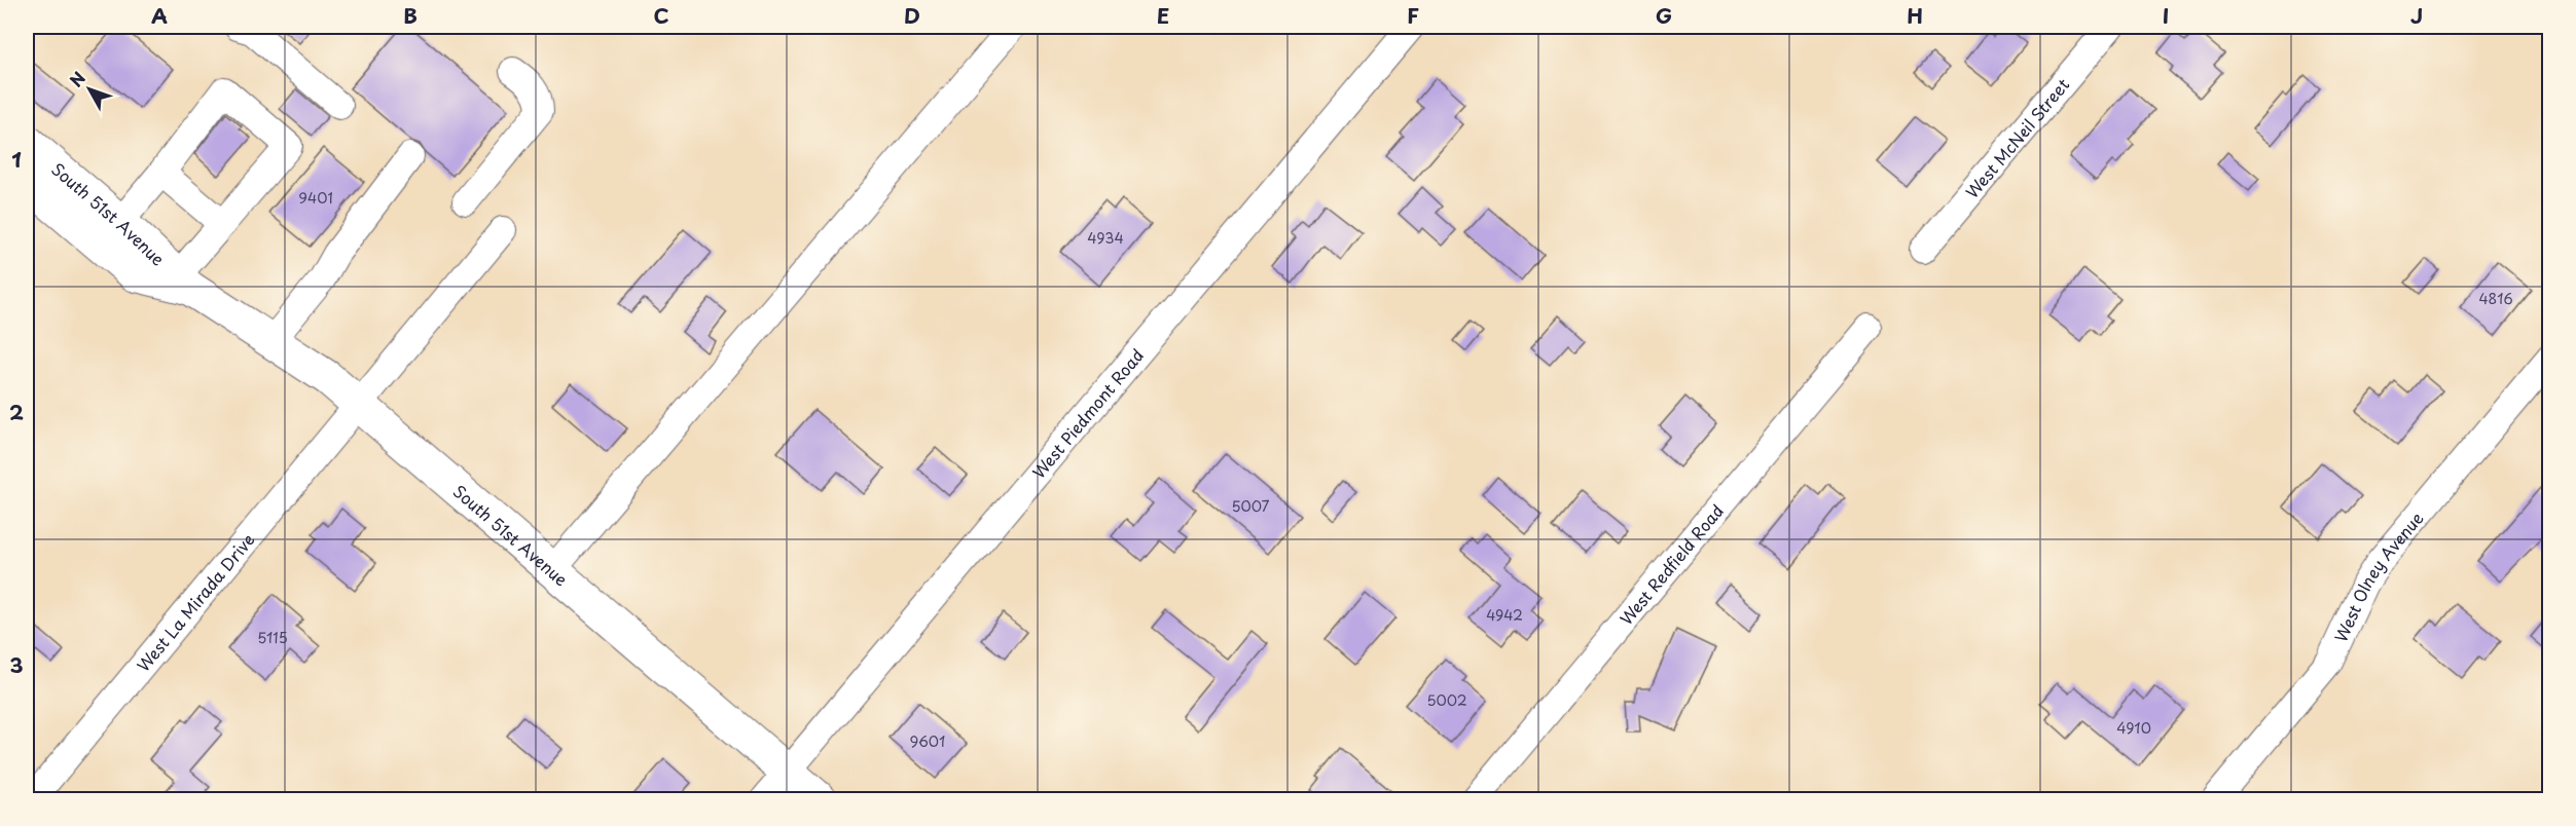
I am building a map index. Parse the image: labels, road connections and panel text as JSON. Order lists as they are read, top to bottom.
{
  "streets": {
    "main road": ["South 51st Avenue"],
    "street": [
      "West McNeil Street",
      "West Piedmont Road",
      "West Redfield Road",
      "West Olney Avenue",
      "West La Mirada Drive"
    ]
  },
  "crossings": [
    ["South 51st Avenue", "West Piedmont Road"],
    ["South 51st Avenue", "West La Mirada Drive"]
  ],
  "house_numbers": [
    "9401",
    "4934",
    "4816",
    "5007",
    "4942",
    "5115",
    "5002",
    "4910",
    "9601"
  ],
  "north": "top left",
  "grid": {
    "columns": [
      "A",
      "B",
      "C",
      "D",
      "E",
      "F",
      "G",
      "H",
      "I",
      "J"
    ],
    "rows": ["1", "2", "3"]
  }
}
